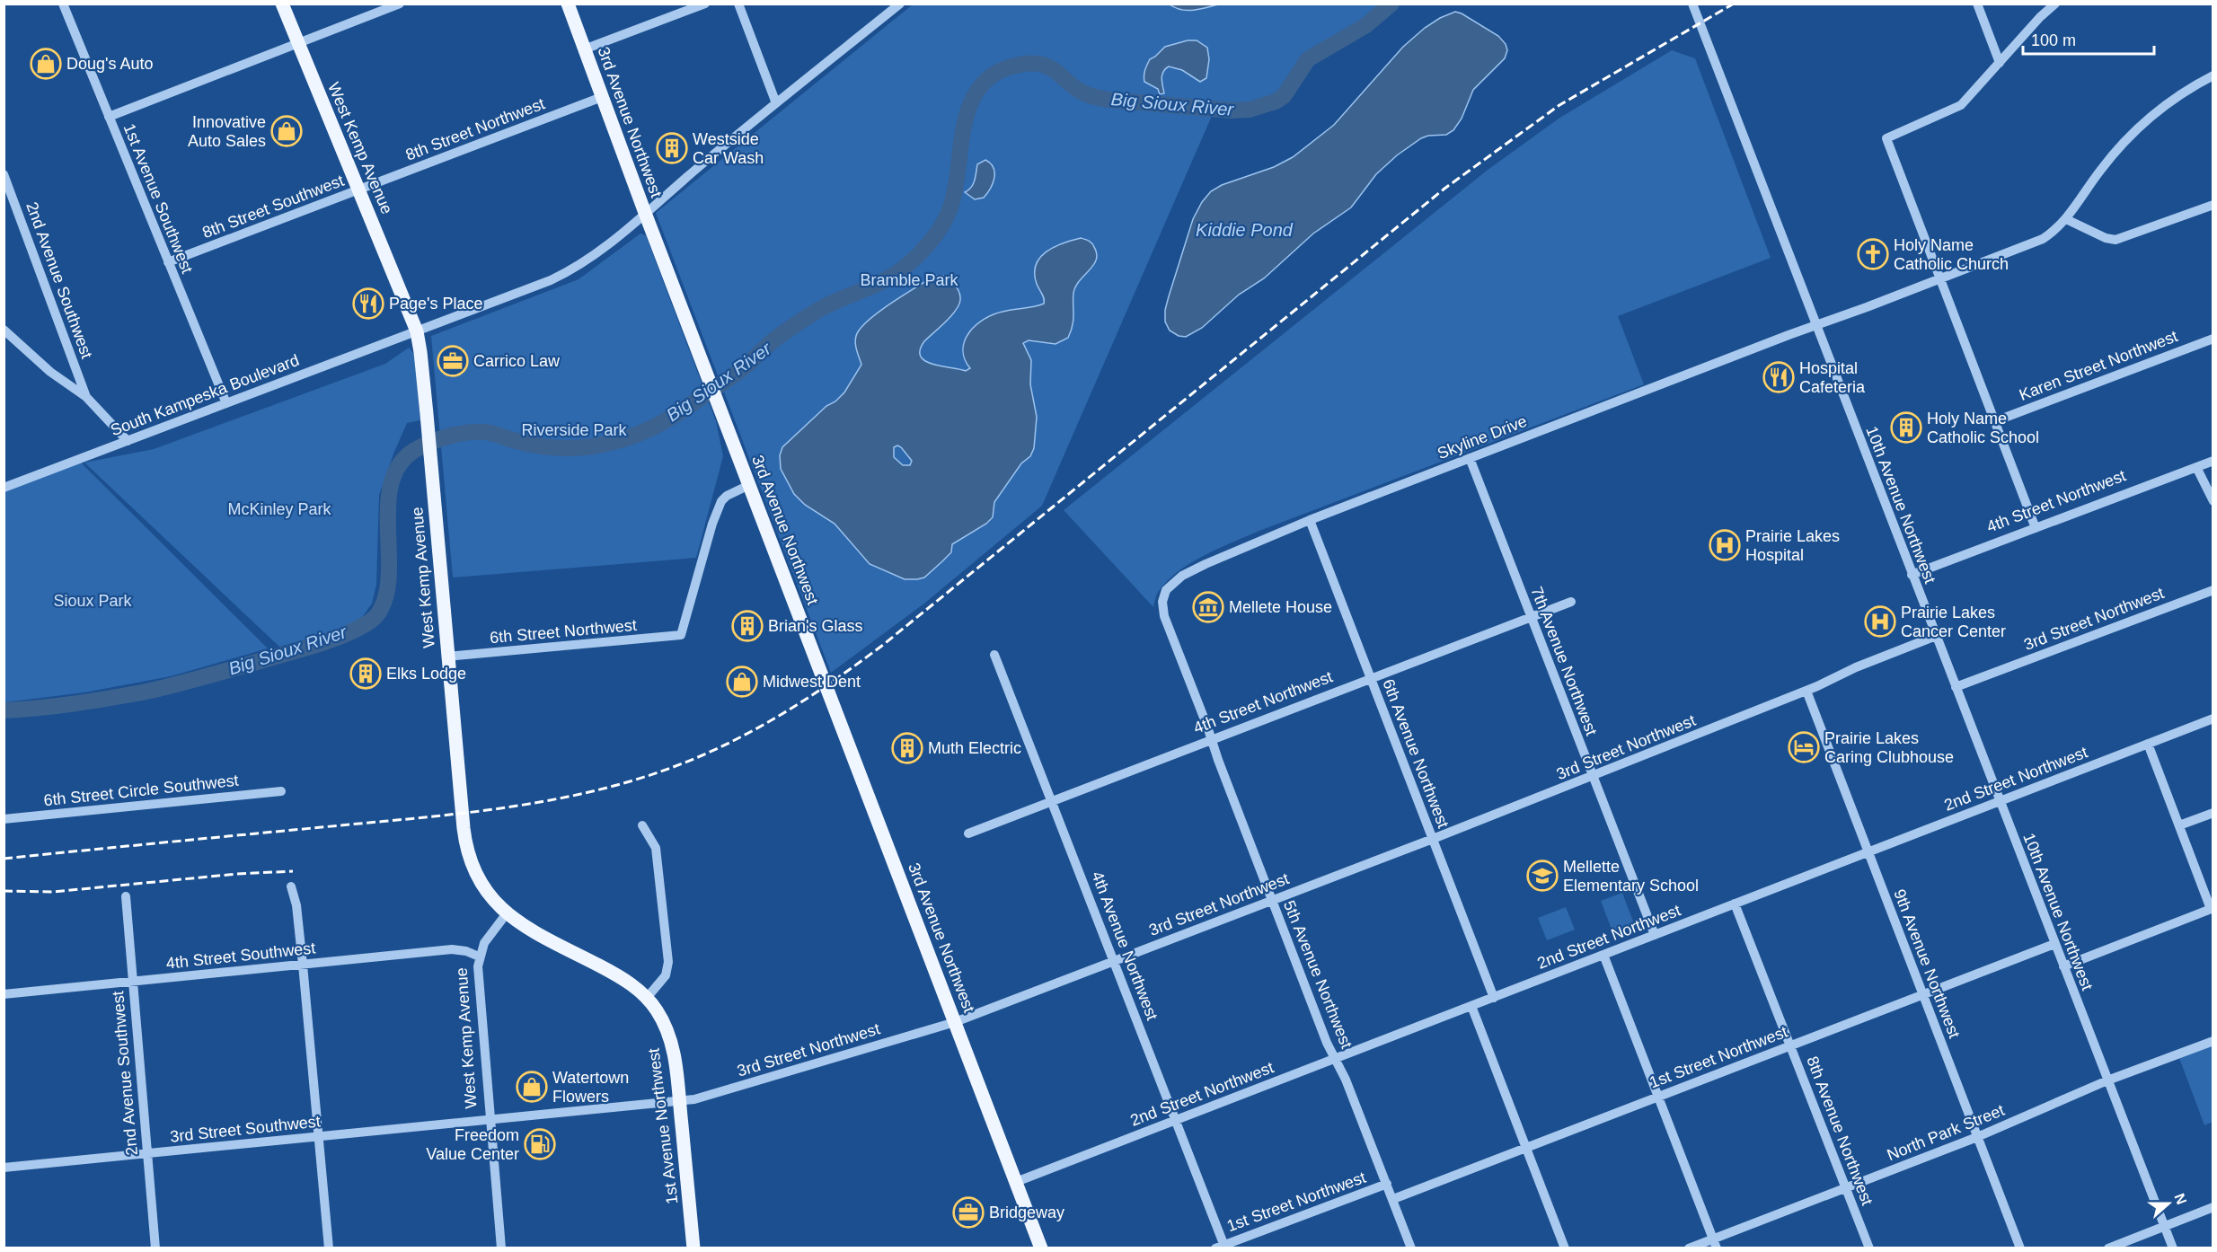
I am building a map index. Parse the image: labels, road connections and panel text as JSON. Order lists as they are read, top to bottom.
{
  "streets": {
    "main road": ["3rd Avenue Northwest", "West Kemp Avenue", "1st Avenue Northwest"],
    "street": [
      "8th Street Northwest",
      "1st Avenue Southwest",
      "8th Street Southwest",
      "2nd Avenue Southwest",
      "Karen Street Northwest",
      "South Kampeska Boulevard",
      "Skyline Drive",
      "4th Street Northwest",
      "10th Avenue Northwest",
      "3rd Street Northwest",
      "6th Street Northwest",
      "7th Avenue Northwest",
      "6th Avenue Northwest",
      "2nd Street Northwest",
      "6th Street Circle Southwest",
      "4th Avenue Northwest",
      "4th Street Southwest",
      "9th Avenue Northwest",
      "5th Avenue Northwest",
      "1st Street Northwest",
      "3rd Street Southwest",
      "8th Avenue Northwest",
      "North Park Street"
    ]
  },
  "crossings": [
    ["3rd Avenue Northwest", "8th Street Northwest"],
    ["3rd Avenue Northwest", "South Kampeska Boulevard"],
    ["3rd Avenue Northwest", "3rd Street Northwest"],
    ["3rd Avenue Northwest", "6th Street Northwest"],
    ["3rd Avenue Northwest", "2nd Street Northwest"],
    ["8th Street Northwest", "West Kemp Avenue"],
    ["8th Street Northwest", "8th Street Southwest"],
    ["West Kemp Avenue", "8th Street Southwest"],
    ["West Kemp Avenue", "South Kampeska Boulevard"],
    ["West Kemp Avenue", "3rd Street Northwest"],
    ["West Kemp Avenue", "6th Street Northwest"],
    ["West Kemp Avenue", "4th Street Southwest"],
    ["West Kemp Avenue", "3rd Street Southwest"],
    ["1st Avenue Southwest", "8th Street Southwest"],
    ["1st Avenue Southwest", "South Kampeska Boulevard"],
    ["2nd Avenue Southwest", "4th Street Southwest"],
    ["2nd Avenue Southwest", "3rd Street Southwest"],
    ["Skyline Drive", "10th Avenue Northwest"],
    ["Skyline Drive", "7th Avenue Northwest"],
    ["Skyline Drive", "6th Avenue Northwest"],
    ["Skyline Drive", "5th Avenue Northwest"],
    ["4th Street Northwest", "10th Avenue Northwest"],
    ["4th Street Northwest", "7th Avenue Northwest"],
    ["4th Street Northwest", "6th Avenue Northwest"],
    ["4th Street Northwest", "4th Avenue Northwest"],
    ["4th Street Northwest", "5th Avenue Northwest"],
    ["10th Avenue Northwest", "3rd Street Northwest"],
    ["10th Avenue Northwest", "2nd Street Northwest"],
    ["10th Avenue Northwest", "1st Street Northwest"],
    ["10th Avenue Northwest", "North Park Street"],
    ["3rd Street Northwest", "7th Avenue Northwest"],
    ["3rd Street Northwest", "6th Avenue Northwest"],
    ["3rd Street Northwest", "4th Avenue Northwest"],
    ["3rd Street Northwest", "9th Avenue Northwest"],
    ["3rd Street Northwest", "5th Avenue Northwest"],
    ["3rd Street Northwest", "1st Avenue Northwest"],
    ["3rd Street Northwest", "3rd Street Southwest"],
    ["7th Avenue Northwest", "2nd Street Northwest"],
    ["6th Avenue Northwest", "2nd Street Northwest"],
    ["2nd Street Northwest", "4th Avenue Northwest"],
    ["2nd Street Northwest", "9th Avenue Northwest"],
    ["2nd Street Northwest", "5th Avenue Northwest"],
    ["2nd Street Northwest", "8th Avenue Northwest"],
    ["4th Avenue Northwest", "1st Street Northwest"],
    ["9th Avenue Northwest", "1st Street Northwest"],
    ["9th Avenue Northwest", "North Park Street"],
    ["5th Avenue Northwest", "1st Street Northwest"],
    ["1st Street Northwest", "8th Avenue Northwest"],
    ["8th Avenue Northwest", "North Park Street"]
  ],
  "water": ["Big Sioux River", "Kiddie Pond"],
  "parks": [
    "Bramble Park",
    "Riverside Park",
    "McKinley Park",
    "Sioux Park"
  ],
  "places": {
    "shop": [
      "Doug's Auto",
      "Innovative Auto Sales",
      "Midwest Dent",
      "Watertown Flowers"
    ],
    "building": [
      "Westside Car Wash",
      "Holy Name Catholic School",
      "Brian's Glass",
      "Elks Lodge",
      "Muth Electric"
    ],
    "church": ["Holy Name Catholic Church"],
    "restaurant": ["Page's Place", "Hospital Cafeteria"],
    "office": ["Carrico Law", "Bridgeway"],
    "hospital": ["Prairie Lakes Hospital", "Prairie Lakes Cancer Center"],
    "museum": ["Mellete House"],
    "hotel": ["Prairie Lakes Caring Clubhouse"],
    "school or university": ["Mellette Elementary School"],
    "fuel station": ["Freedom Value Center"]
  },
  "scale_bar": "100 m",
  "north": "right"
}
